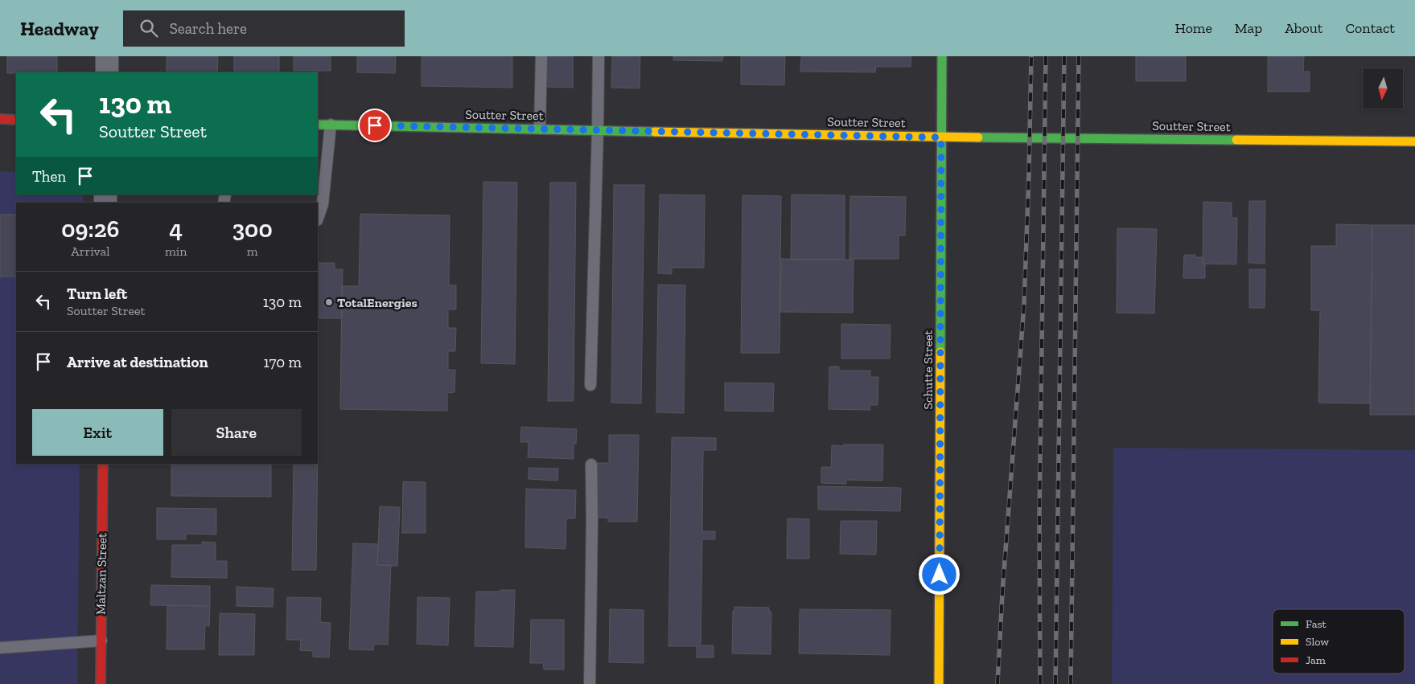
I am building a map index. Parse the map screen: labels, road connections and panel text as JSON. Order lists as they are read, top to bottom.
{
  "streets": {
    "main road": ["Soutter Street", "Schutte Street", "Maltzan Street"]
  },
  "crossings": [
    ["Soutter Street", "Schutte Street"]
  ],
  "places": ["TotalEnergies"],
  "legend": ["Fast", "Slow", "Jam"],
  "north": "bottom",
  "page": {
    "header": "Headway",
    "search": "Search here",
    "nav": [
      "Home",
      "Map",
      "About",
      "Contact"
    ],
    "turn": ["130 m", "Soutter Street"],
    "then": "Then",
    "eta": [
      "09:26",
      "Arrival",
      "4",
      "min",
      "300",
      "m"
    ],
    "list": [
      {
        "name": "Turn left",
        "note": "Soutter Street",
        "value": "130 m"
      },
      {
        "name": "Arrive at destination",
        "value": "170 m"
      }
    ],
    "buttons": ["Exit", "Share"]
  }
}
